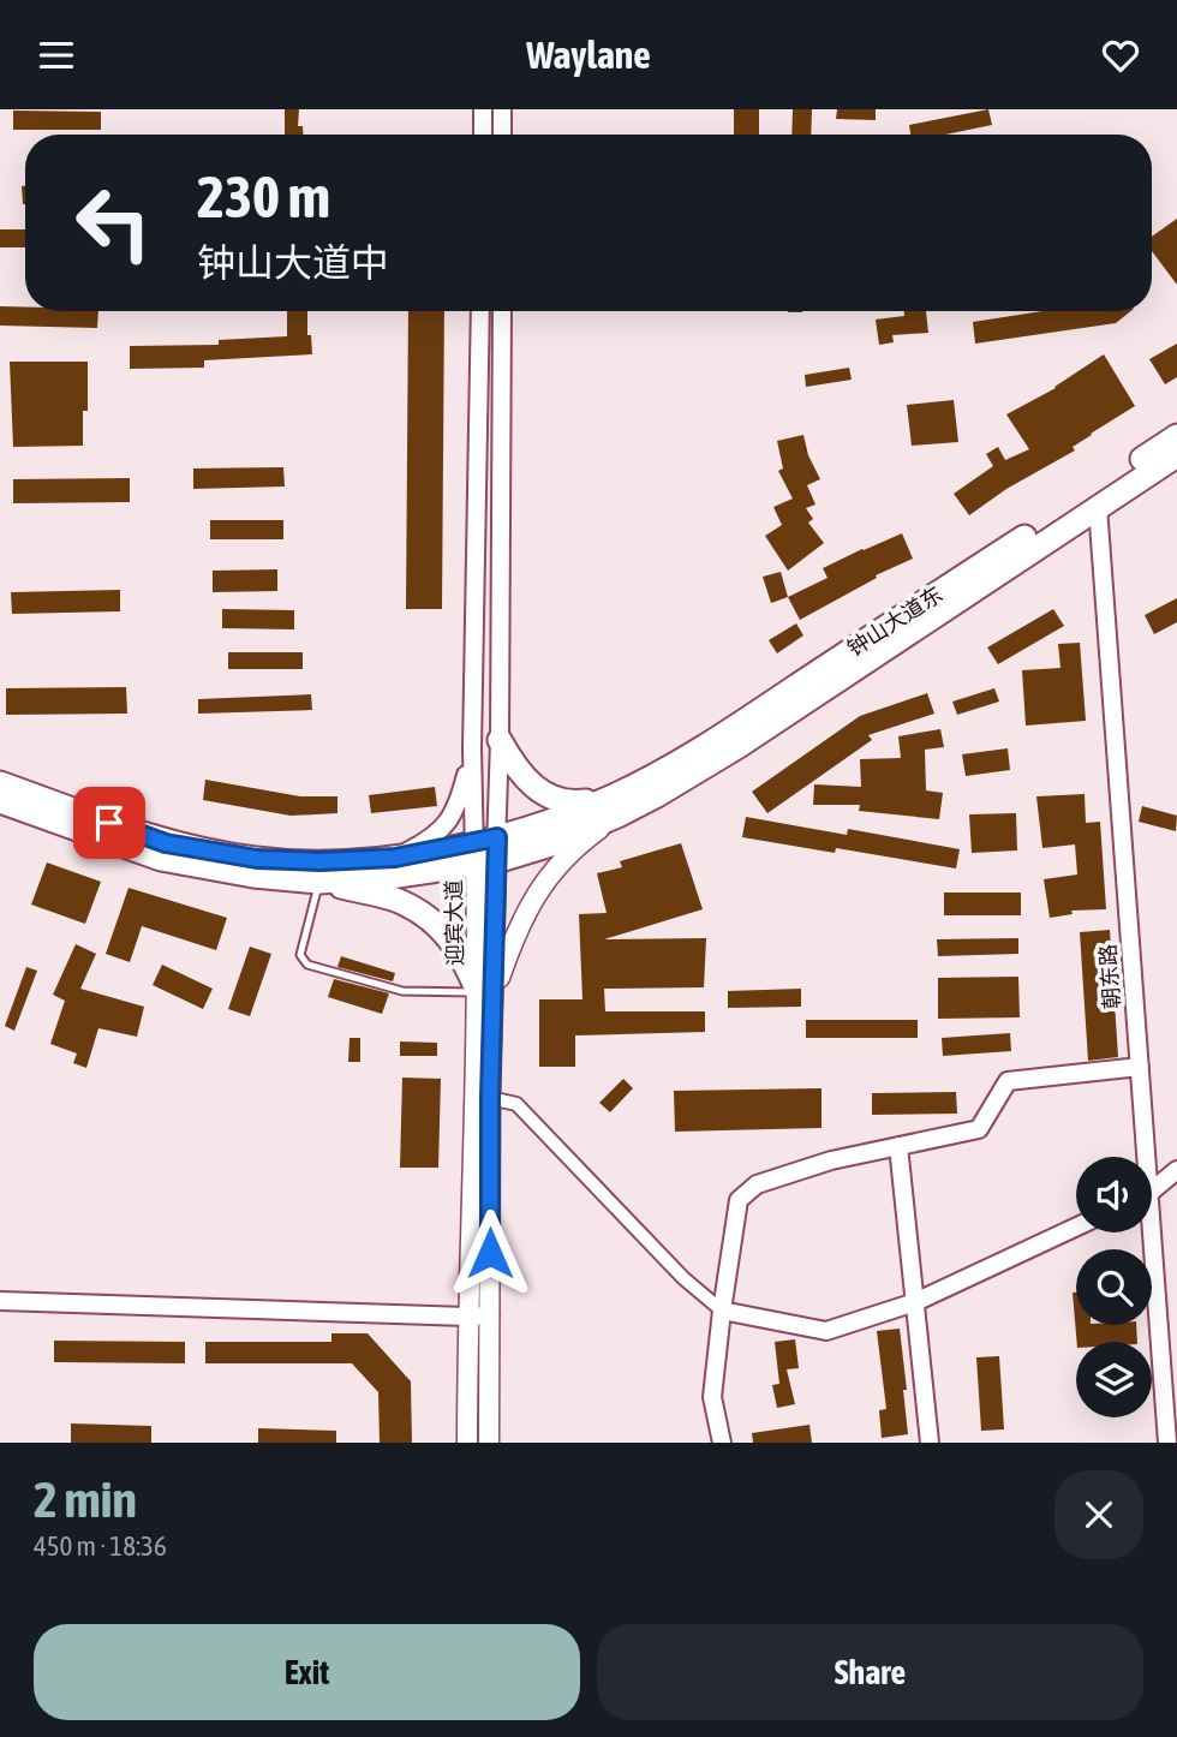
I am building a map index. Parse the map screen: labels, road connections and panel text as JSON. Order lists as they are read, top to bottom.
{
  "streets": {
    "highway": ["钟山大道东"],
    "main road": ["迎宾大道"],
    "street": ["朝东路"]
  },
  "crossings": [
    ["钟山大道东", "朝东路"]
  ],
  "page": {
    "header": "Waylane",
    "turn": ["230 m", "钟山大道中"],
    "heading": ["2 min", "450 m · 18:36"],
    "buttons": ["Exit", "Share"]
  }
}
